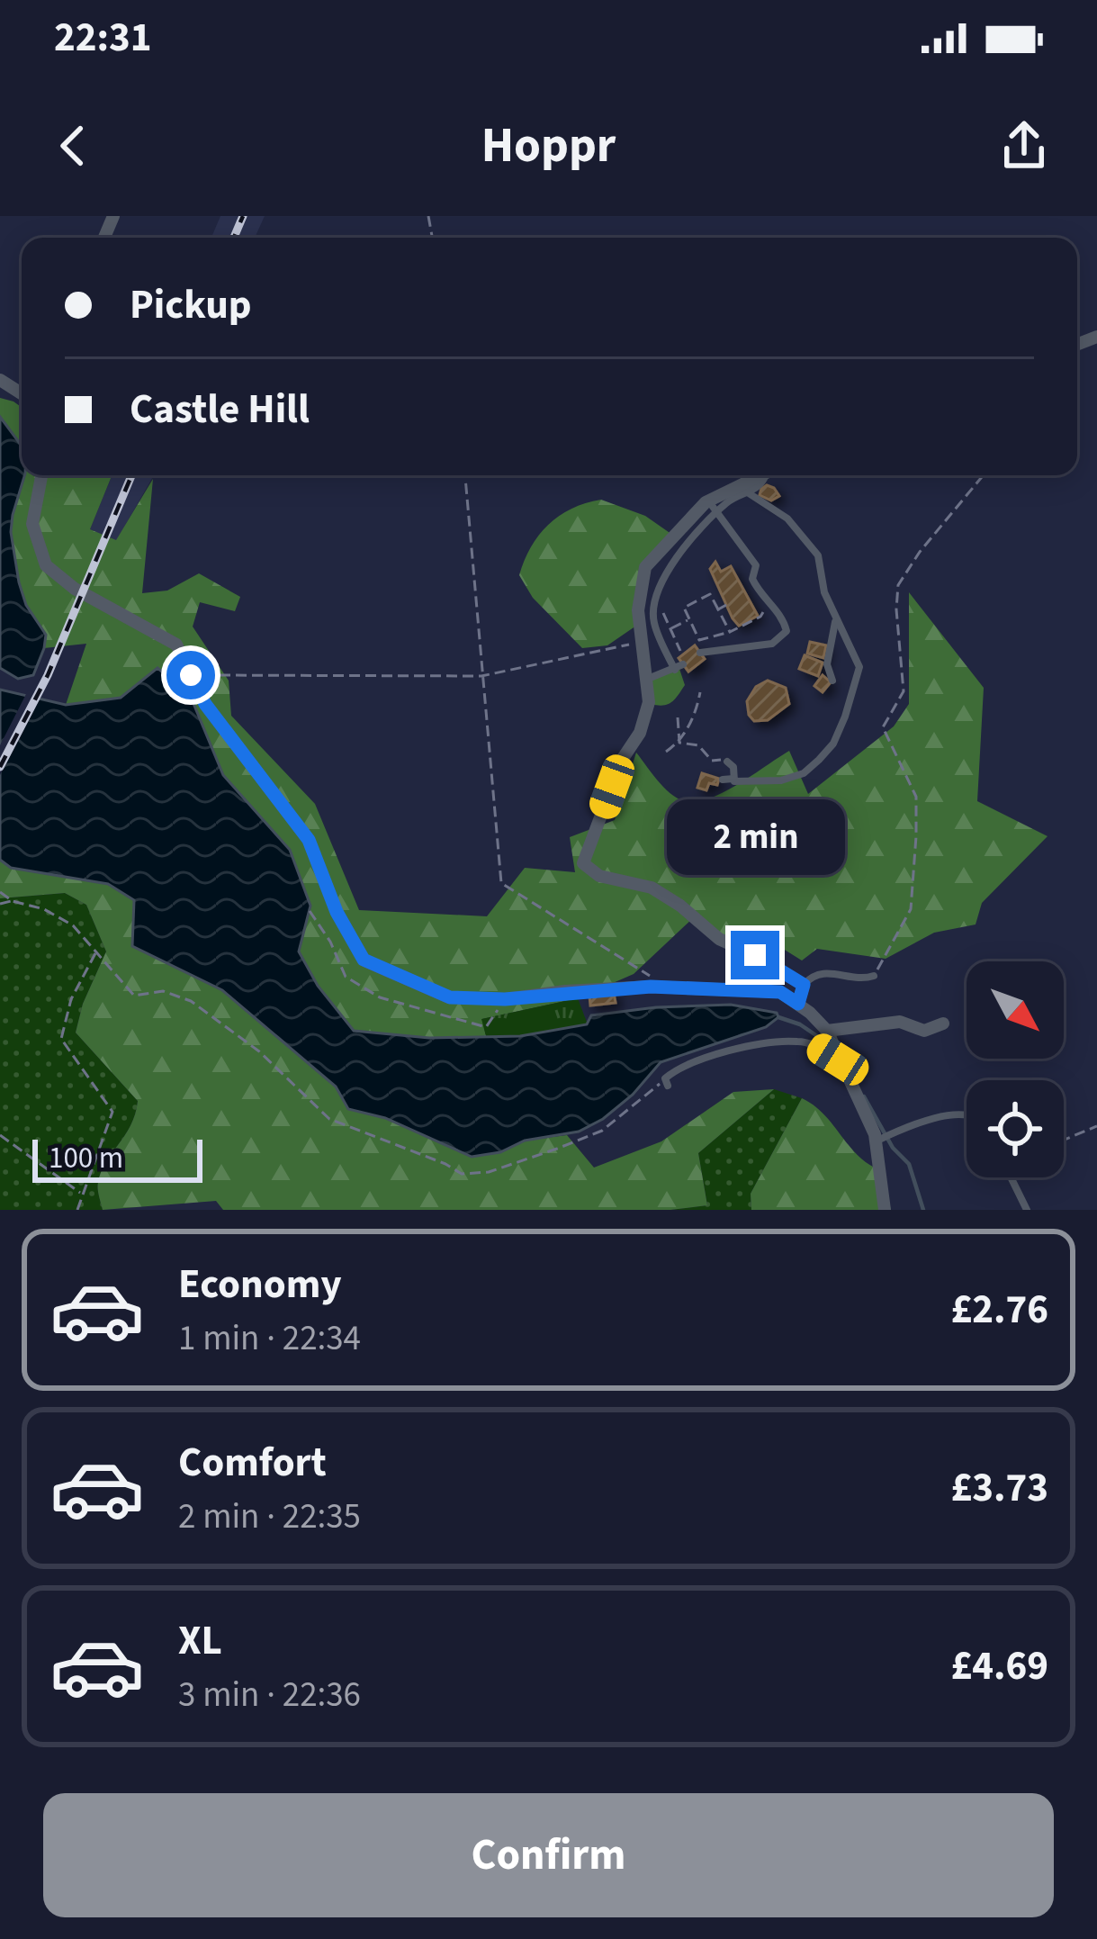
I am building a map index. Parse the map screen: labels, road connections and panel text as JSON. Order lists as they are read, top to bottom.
{
  "scale_bar": "100 m",
  "north": "bottom right",
  "page": {
    "status": "22:31",
    "header": "Hoppr",
    "banner": ["Pickup", "Castle Hill"],
    "bubble": "2 min",
    "scale": "100 m",
    "list": [
      {
        "name": "Economy",
        "note": "1 min · 22:34",
        "value": "£2.76"
      },
      {
        "name": "Comfort",
        "note": "2 min · 22:35",
        "value": "£3.73"
      },
      {
        "name": "XL",
        "note": "3 min · 22:36",
        "value": "£4.69"
      }
    ],
    "buttons": "Confirm"
  }
}
